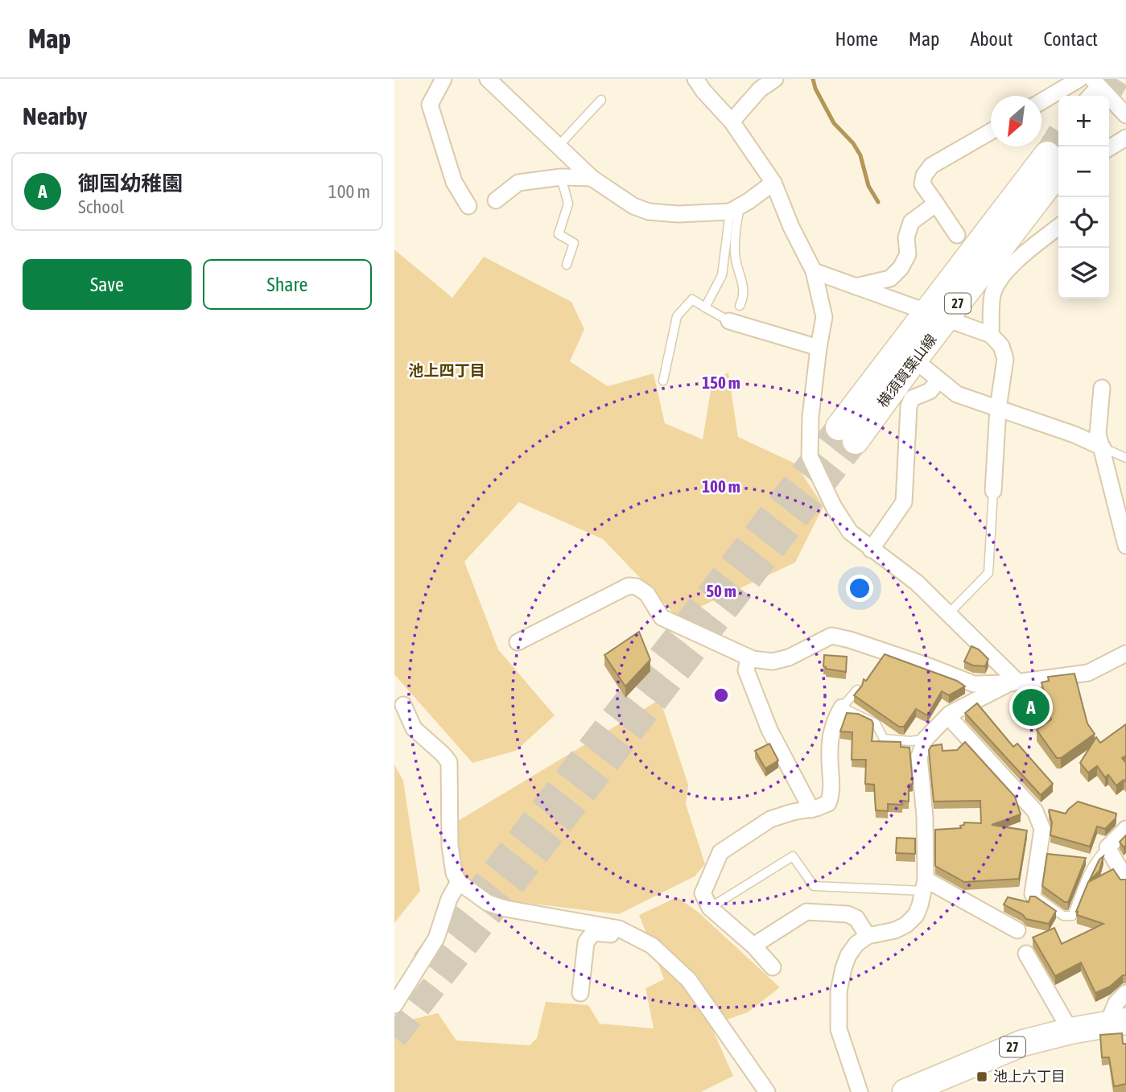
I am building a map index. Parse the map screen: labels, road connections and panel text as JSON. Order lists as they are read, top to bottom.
{
  "streets": {
    "main road": ["27", "横須賀葉山線"]
  },
  "districts": ["池上四丁目"],
  "places": {
    "transit": ["池上六丁目"]
  },
  "north": "bottom left",
  "page": {
    "header": "Map",
    "nav": [
      "Home",
      "Map",
      "About",
      "Contact"
    ],
    "heading": "Nearby",
    "map_buttons": ["+", "−"],
    "list": [
      {
        "mark": "A",
        "name": "御国幼稚園",
        "note": "School",
        "value": "100 m"
      }
    ],
    "buttons": ["Save", "Share"],
    "pins": "A"
  },
  "rings": ["150 m", "100 m", "50 m"]
}
